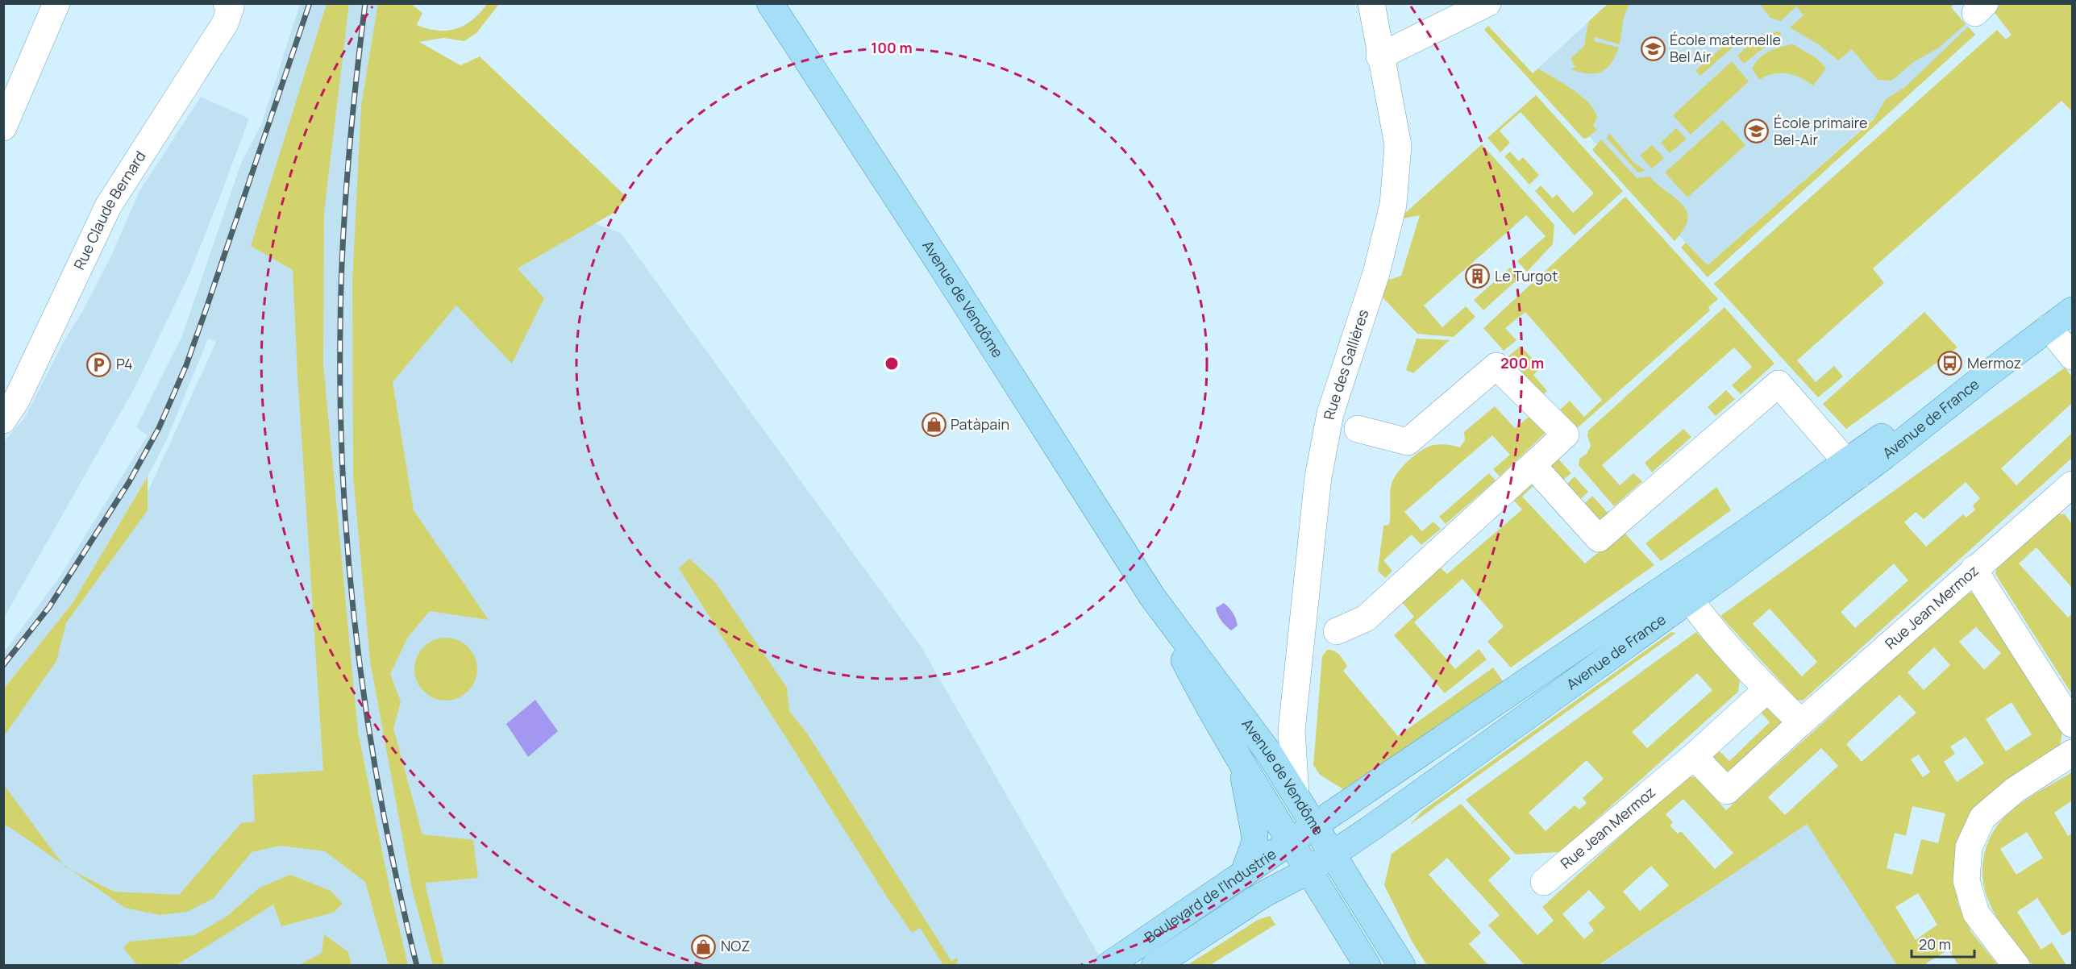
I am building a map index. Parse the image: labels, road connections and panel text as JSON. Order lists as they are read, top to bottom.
{
  "streets": {
    "main road": ["Avenue de Vendôme", "Avenue de France", "Boulevard de l'Industrie"],
    "street": ["Rue Claude Bernard", "Rue des Gallières", "Rue Jean Mermoz"]
  },
  "crossings": [
    ["Avenue de Vendôme", "Rue des Gallières"],
    ["Avenue de Vendôme", "Avenue de France"],
    ["Avenue de Vendôme", "Boulevard de l'Industrie"],
    ["Avenue de France", "Boulevard de l'Industrie"]
  ],
  "places": {
    "school or university": ["École maternelle Bel Air", "École primaire Bel-Air"],
    "building": ["Le Turgot"],
    "bus stop": ["Mermoz"],
    "parking": ["P4"],
    "shop": ["Patàpain", "NOZ"]
  },
  "scale_bar": "20 m",
  "rings": ["100 m", "200 m"]
}
